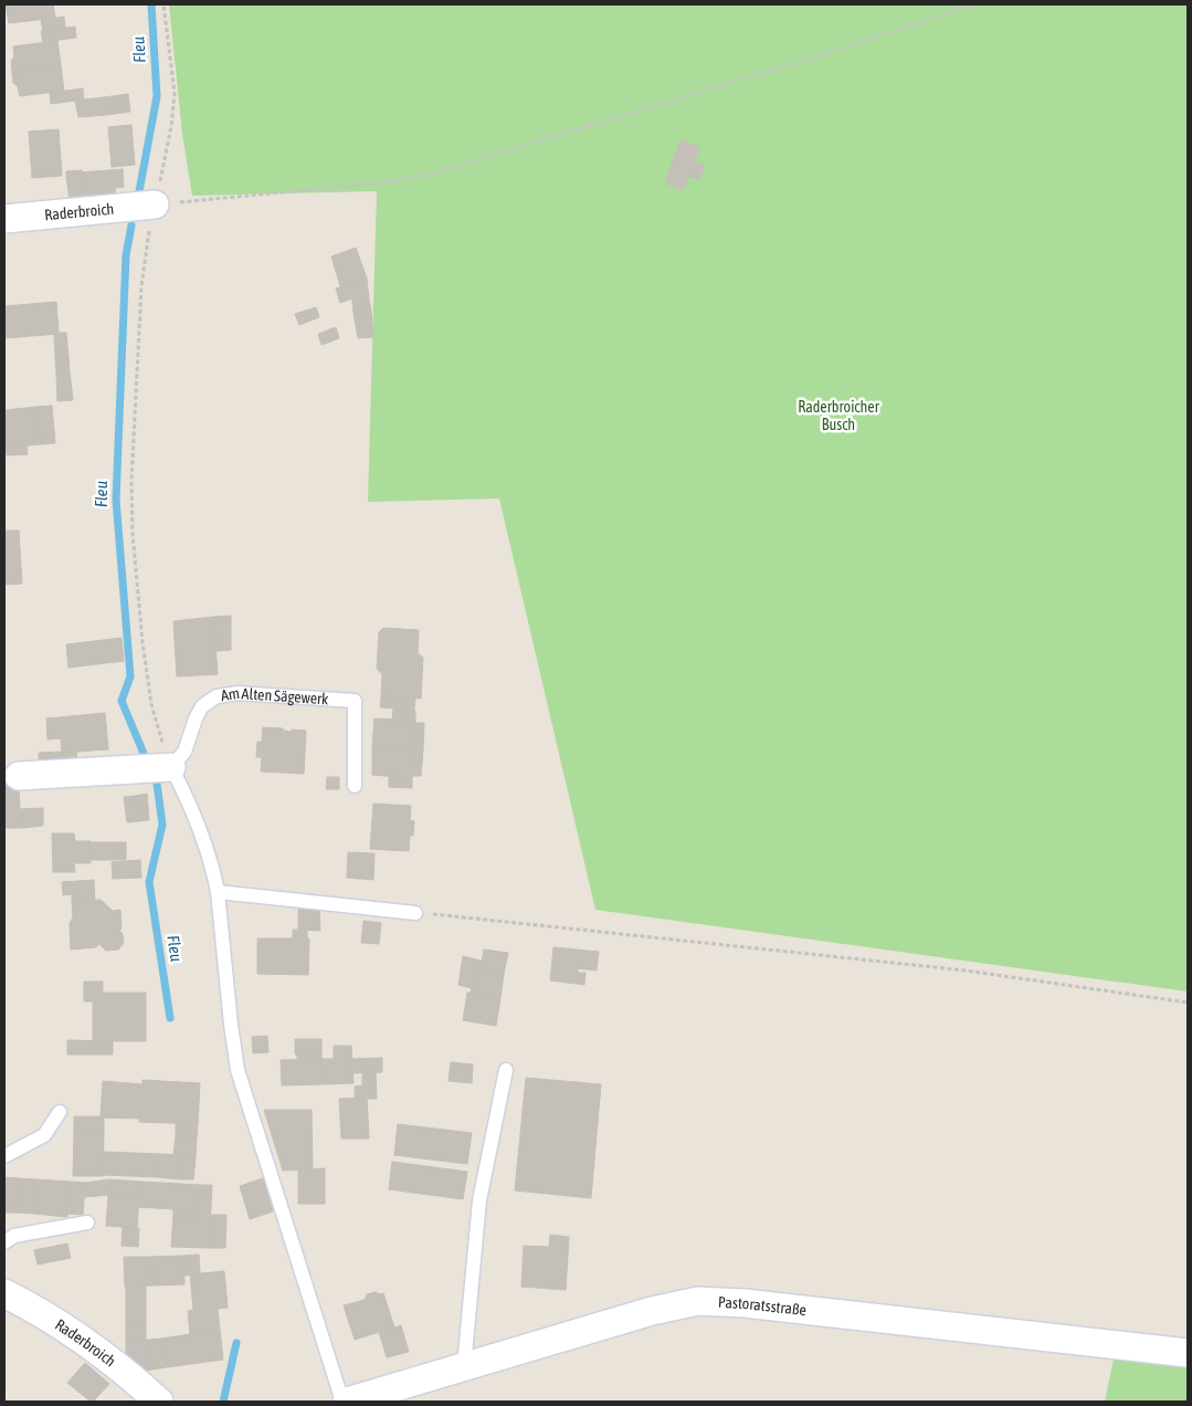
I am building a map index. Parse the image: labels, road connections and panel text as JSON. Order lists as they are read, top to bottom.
{
  "streets": {
    "street": ["Raderbroich", "Pastoratsstraße"],
    "lane": ["Am Alten Sägewerk"]
  },
  "water": ["Fleu"],
  "parks": ["Raderbroicher Busch"]
}
